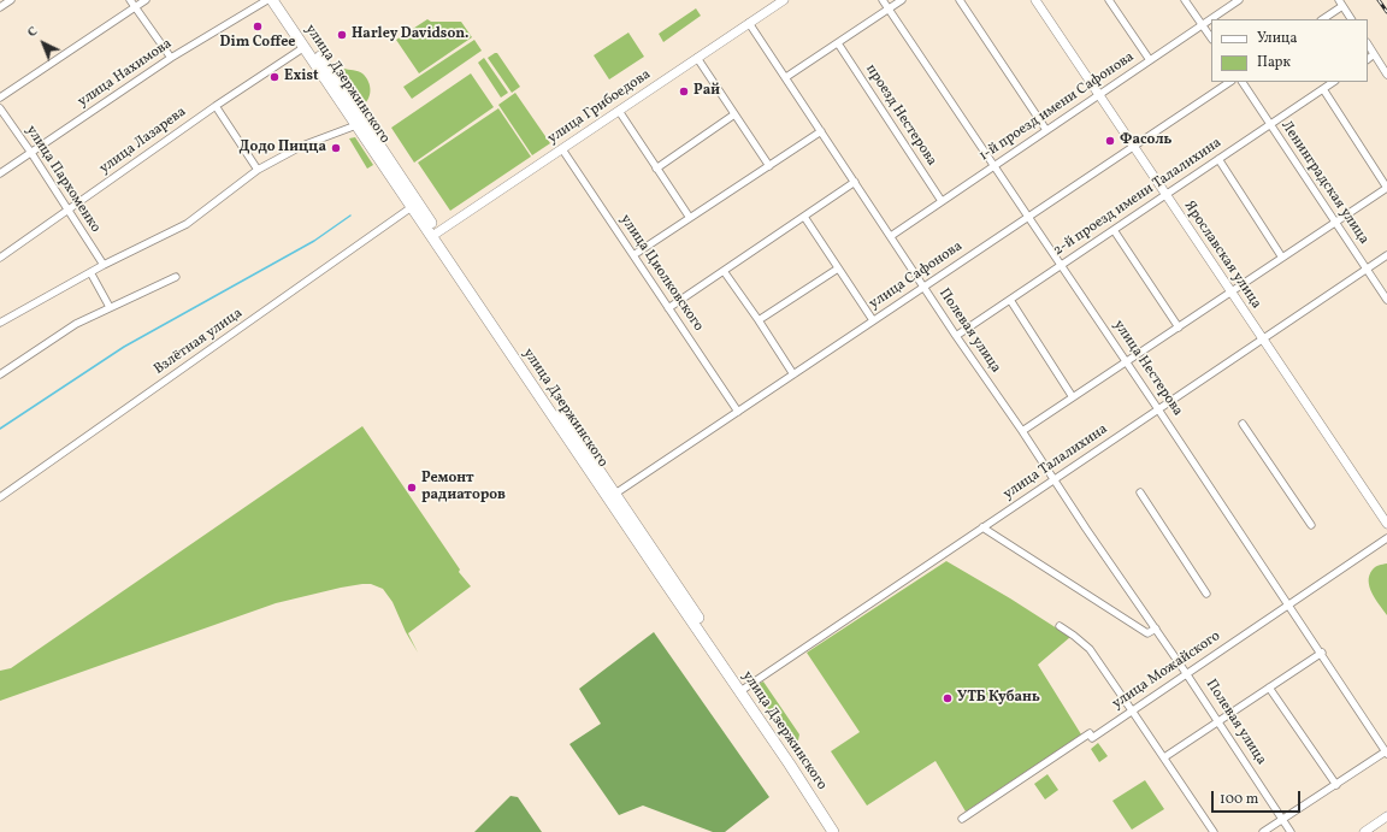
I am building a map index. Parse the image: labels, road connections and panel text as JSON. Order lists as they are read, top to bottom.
{
  "streets": {
    "main road": ["улица Дзержинского"],
    "street": [
      "улица Нахимова",
      "улица Грибоедова",
      "1-й проезд имени Сафонова",
      "проезд Нестерова",
      "улица Лазарева",
      "улица Пархоменко",
      "Ленинградская улица",
      "2-й проезд имени Талалихина",
      "Ярославская улица",
      "улица Циолковского",
      "улица Сафонова",
      "Полевая улица",
      "Взлётная улица",
      "улица Нестерова",
      "улица Талалихина",
      "улица Можайского"
    ]
  },
  "crossings": [
    ["улица Нахимова", "улица Пархоменко"],
    ["улица Дзержинского", "улица Грибоедова"],
    ["улица Дзержинского", "улица Лазарева"],
    ["улица Дзержинского", "улица Сафонова"],
    ["улица Дзержинского", "Взлётная улица"],
    ["улица Дзержинского", "улица Талалихина"],
    ["улица Грибоедова", "улица Циолковского"],
    ["улица Грибоедова", "Полевая улица"],
    ["1-й проезд имени Сафонова", "проезд Нестерова"],
    ["1-й проезд имени Сафонова", "Ярославская улица"],
    ["1-й проезд имени Сафонова", "Полевая улица"],
    ["1-й проезд имени Сафонова", "улица Нестерова"],
    ["улица Лазарева", "улица Пархоменко"],
    ["Ленинградская улица", "2-й проезд имени Талалихина"],
    ["Ленинградская улица", "улица Талалихина"],
    ["2-й проезд имени Талалихина", "Ярославская улица"],
    ["2-й проезд имени Талалихина", "Полевая улица"],
    ["2-й проезд имени Талалихина", "улица Нестерова"],
    ["Ярославская улица", "улица Сафонова"],
    ["Ярославская улица", "улица Талалихина"],
    ["улица Циолковского", "улица Сафонова"],
    ["улица Сафонова", "Полевая улица"],
    ["улица Сафонова", "улица Нестерова"],
    ["Полевая улица", "улица Талалихина"],
    ["Полевая улица", "улица Можайского"],
    ["улица Нестерова", "улица Талалихина"],
    ["улица Нестерова", "улица Можайского"]
  ],
  "places": [
    "Dim Coffee",
    "Harley Davidson.",
    "Exist",
    "Рай",
    "Фасоль",
    "Додо Пицца",
    "Ремонт радиаторов",
    "УТБ Кубань"
  ],
  "legend": ["Улица", "Парк"],
  "scale_bar": "100 m",
  "north": "top left"
}
